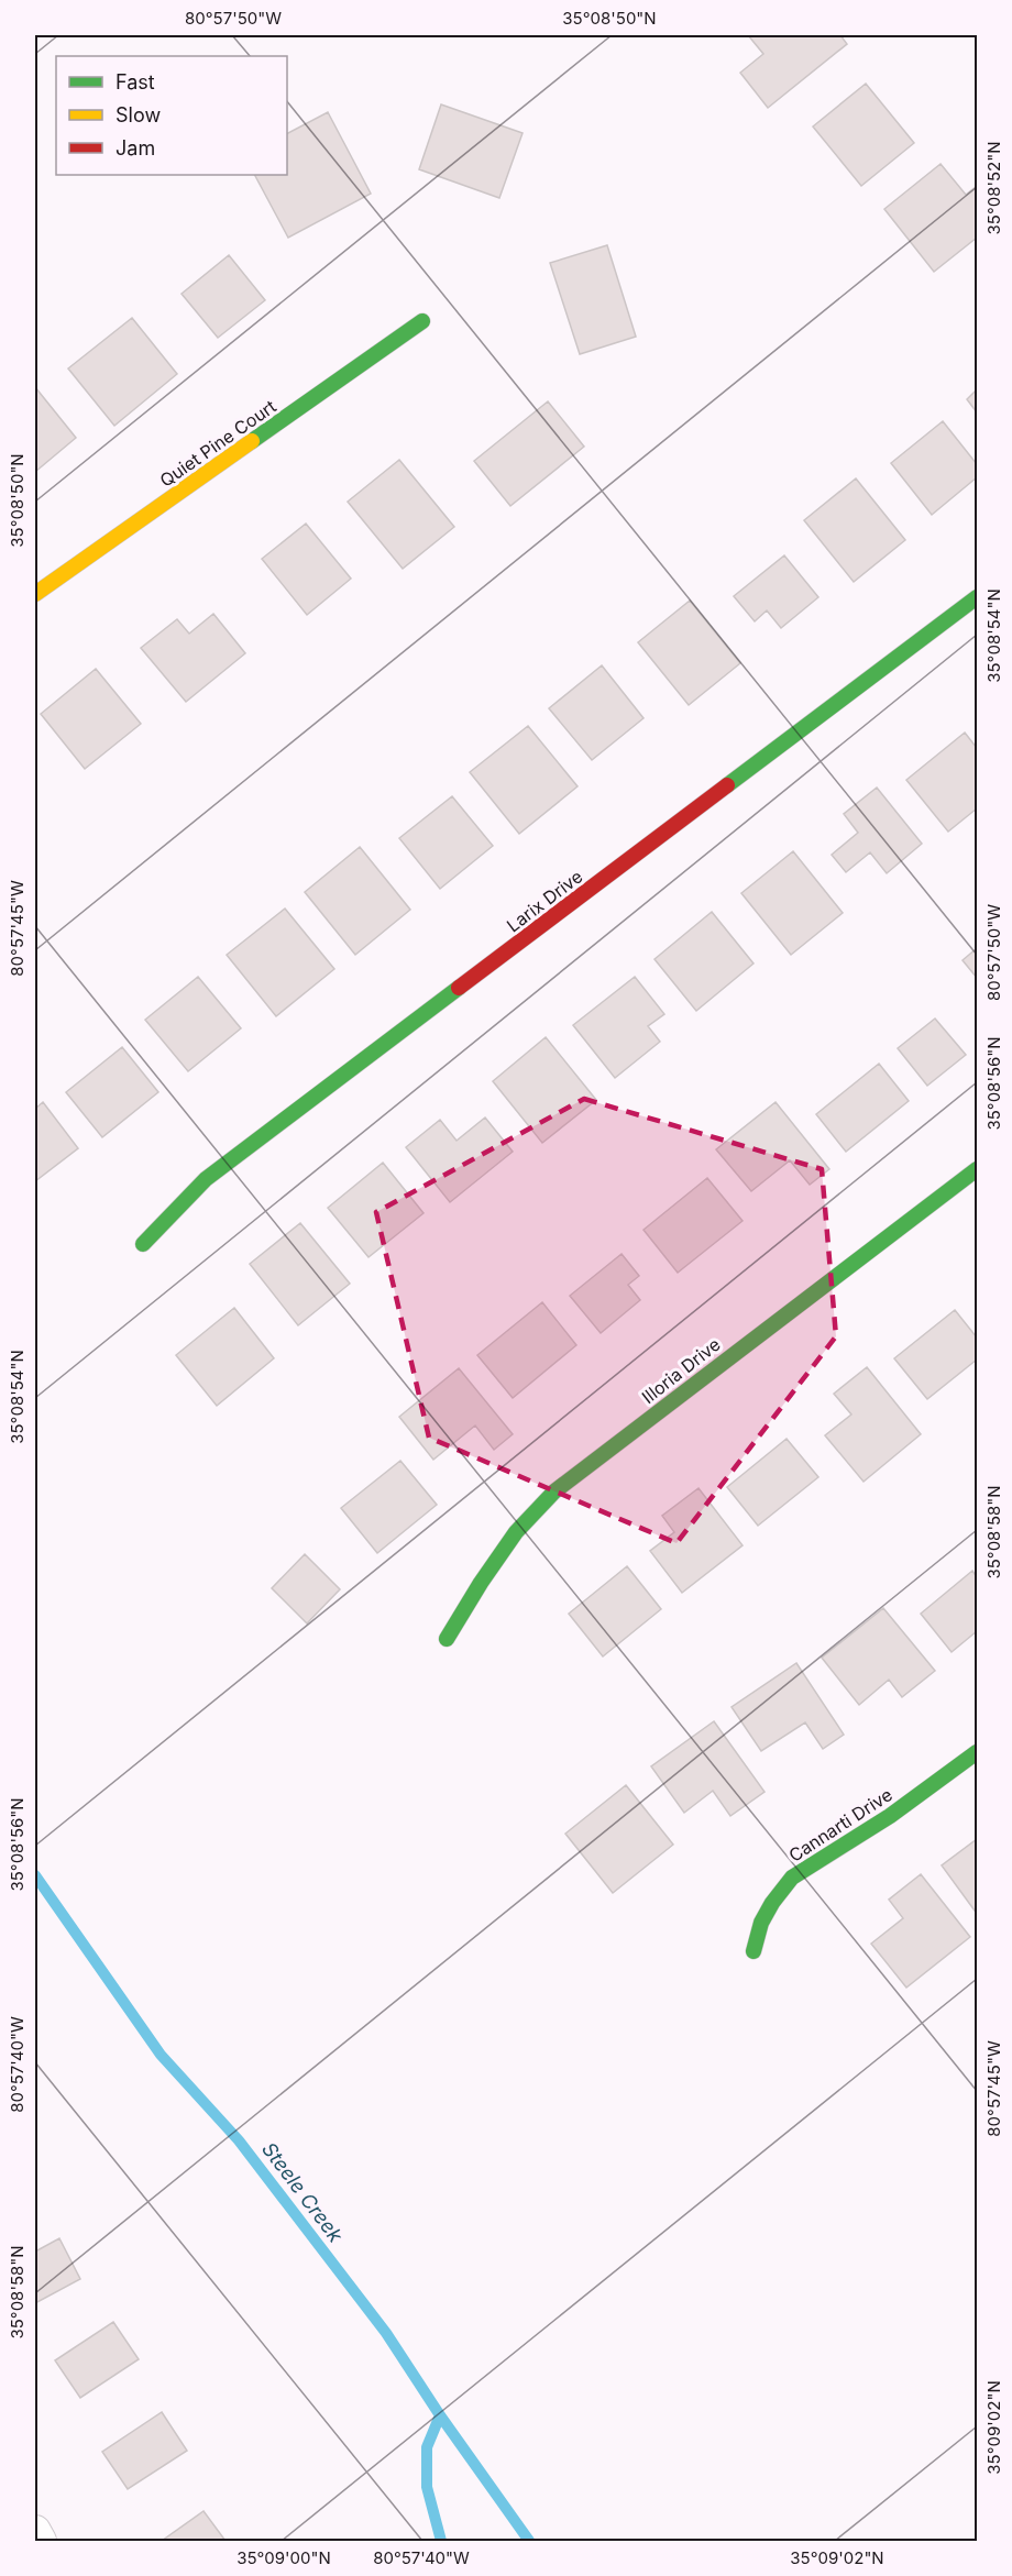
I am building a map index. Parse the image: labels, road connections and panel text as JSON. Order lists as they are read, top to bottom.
{
  "streets": {
    "street": [
      "Quiet Pine Court",
      "Larix Drive",
      "Illoria Drive",
      "Cannarti Drive"
    ]
  },
  "water": ["Steele Creek"],
  "legend": ["Fast", "Slow", "Jam"],
  "coordinates": [
    "80°57'50\"W",
    "35°08'50\"N",
    "35°08'52\"N",
    "35°08'54\"N",
    "80°57'45\"W",
    "35°08'56\"N",
    "35°08'58\"N",
    "80°57'40\"W",
    "35°09'02\"N",
    "35°09'00\"N"
  ]
}
